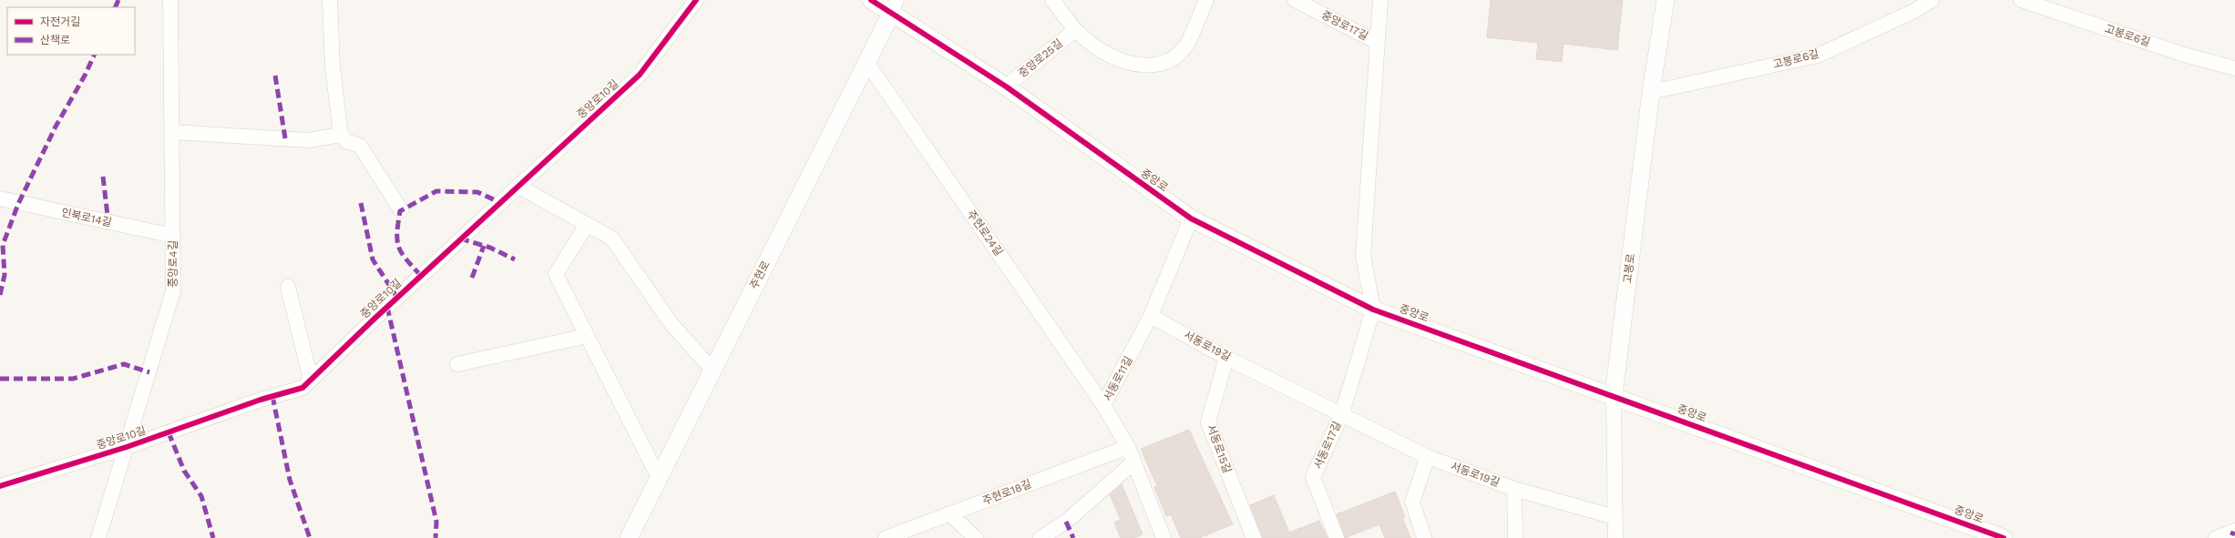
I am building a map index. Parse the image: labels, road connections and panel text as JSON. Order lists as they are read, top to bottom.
{
  "streets": {
    "street": [
      "중앙로17길",
      "고봉로6길",
      "중앙로25길",
      "중앙로10길",
      "중앙로",
      "인북로14길",
      "주현로24길",
      "중앙로4길",
      "고봉로",
      "주현로",
      "서동로19길",
      "서동로11길",
      "서동로17길",
      "서동로15길",
      "주현로18길"
    ]
  },
  "crossings": [
    ["고봉로6길", "고봉로"],
    ["중앙로25길", "중앙로"],
    ["중앙로10길", "중앙로4길"],
    ["중앙로", "고봉로"],
    ["중앙로", "주현로"],
    ["중앙로", "서동로11길"],
    ["인북로14길", "중앙로4길"],
    ["주현로24길", "주현로"],
    ["주현로24길", "서동로11길"],
    ["고봉로", "서동로19길"],
    ["서동로19길", "서동로11길"],
    ["서동로19길", "서동로17길"],
    ["서동로19길", "서동로15길"],
    ["서동로11길", "주현로18길"]
  ],
  "legend": ["자전거길", "산책로"]
}
